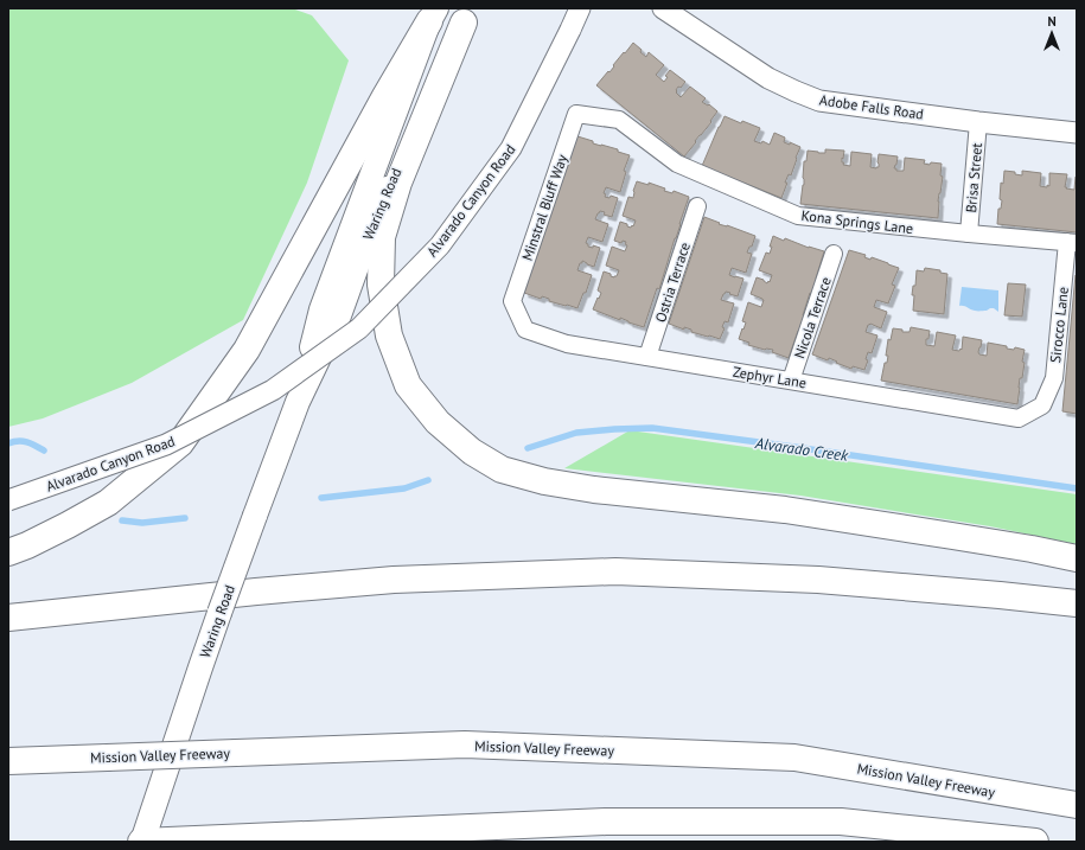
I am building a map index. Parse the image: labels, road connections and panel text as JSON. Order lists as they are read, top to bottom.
{
  "streets": {
    "highway": ["Mission Valley Freeway"],
    "main road": ["Waring Road"],
    "street": [
      "Adobe Falls Road",
      "Brisa Street",
      "Alvarado Canyon Road",
      "Minstral Bluff Way",
      "Kona Springs Lane",
      "Ostria Terrace",
      "Nicola Terrace",
      "Sirocco Lane",
      "Zephyr Lane"
    ]
  },
  "crossings": [
    ["Adobe Falls Road", "Brisa Street"],
    ["Brisa Street", "Kona Springs Lane"],
    ["Minstral Bluff Way", "Kona Springs Lane"],
    ["Minstral Bluff Way", "Zephyr Lane"],
    ["Kona Springs Lane", "Sirocco Lane"],
    ["Ostria Terrace", "Zephyr Lane"],
    ["Nicola Terrace", "Zephyr Lane"],
    ["Sirocco Lane", "Zephyr Lane"]
  ],
  "water": ["Alvarado Creek"],
  "north": "top"
}
